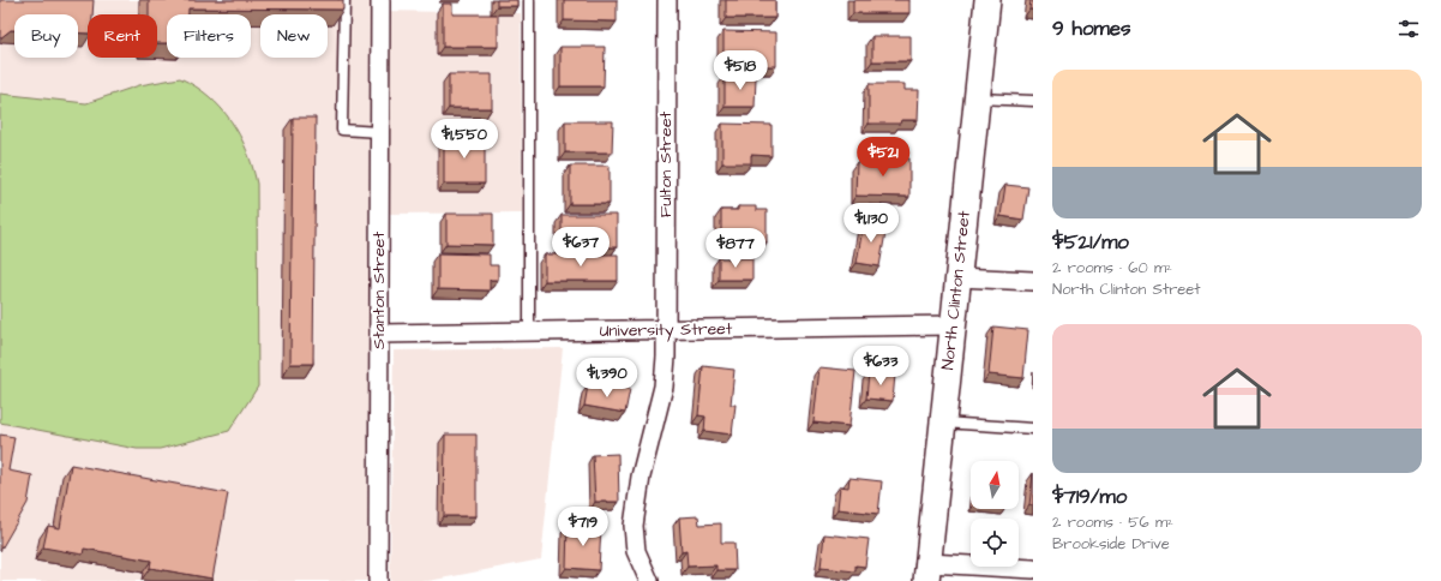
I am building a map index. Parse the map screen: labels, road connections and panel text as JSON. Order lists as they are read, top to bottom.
{
  "streets": {
    "street": [
      "Fulton Street",
      "Stanton Street",
      "North Clinton Street",
      "University Street"
    ]
  },
  "crossings": [
    ["Fulton Street", "University Street"],
    ["Stanton Street", "University Street"],
    ["North Clinton Street", "University Street"]
  ],
  "north": "top",
  "page": {
    "heading": "9 homes",
    "chip": [
      "Buy",
      "Rent",
      "Filters",
      "New"
    ],
    "price": [
      "$518",
      "$1,550",
      "$521",
      "$1,130",
      "$637",
      "$877",
      "$633",
      "$1,390",
      "$719"
    ],
    "list": [
      {
        "name": "$521/mo",
        "note": "2 rooms · 60 m² · North Clinton Street"
      },
      {
        "name": "$719/mo",
        "note": "2 rooms · 56 m² · Brookside Drive"
      }
    ]
  }
}
